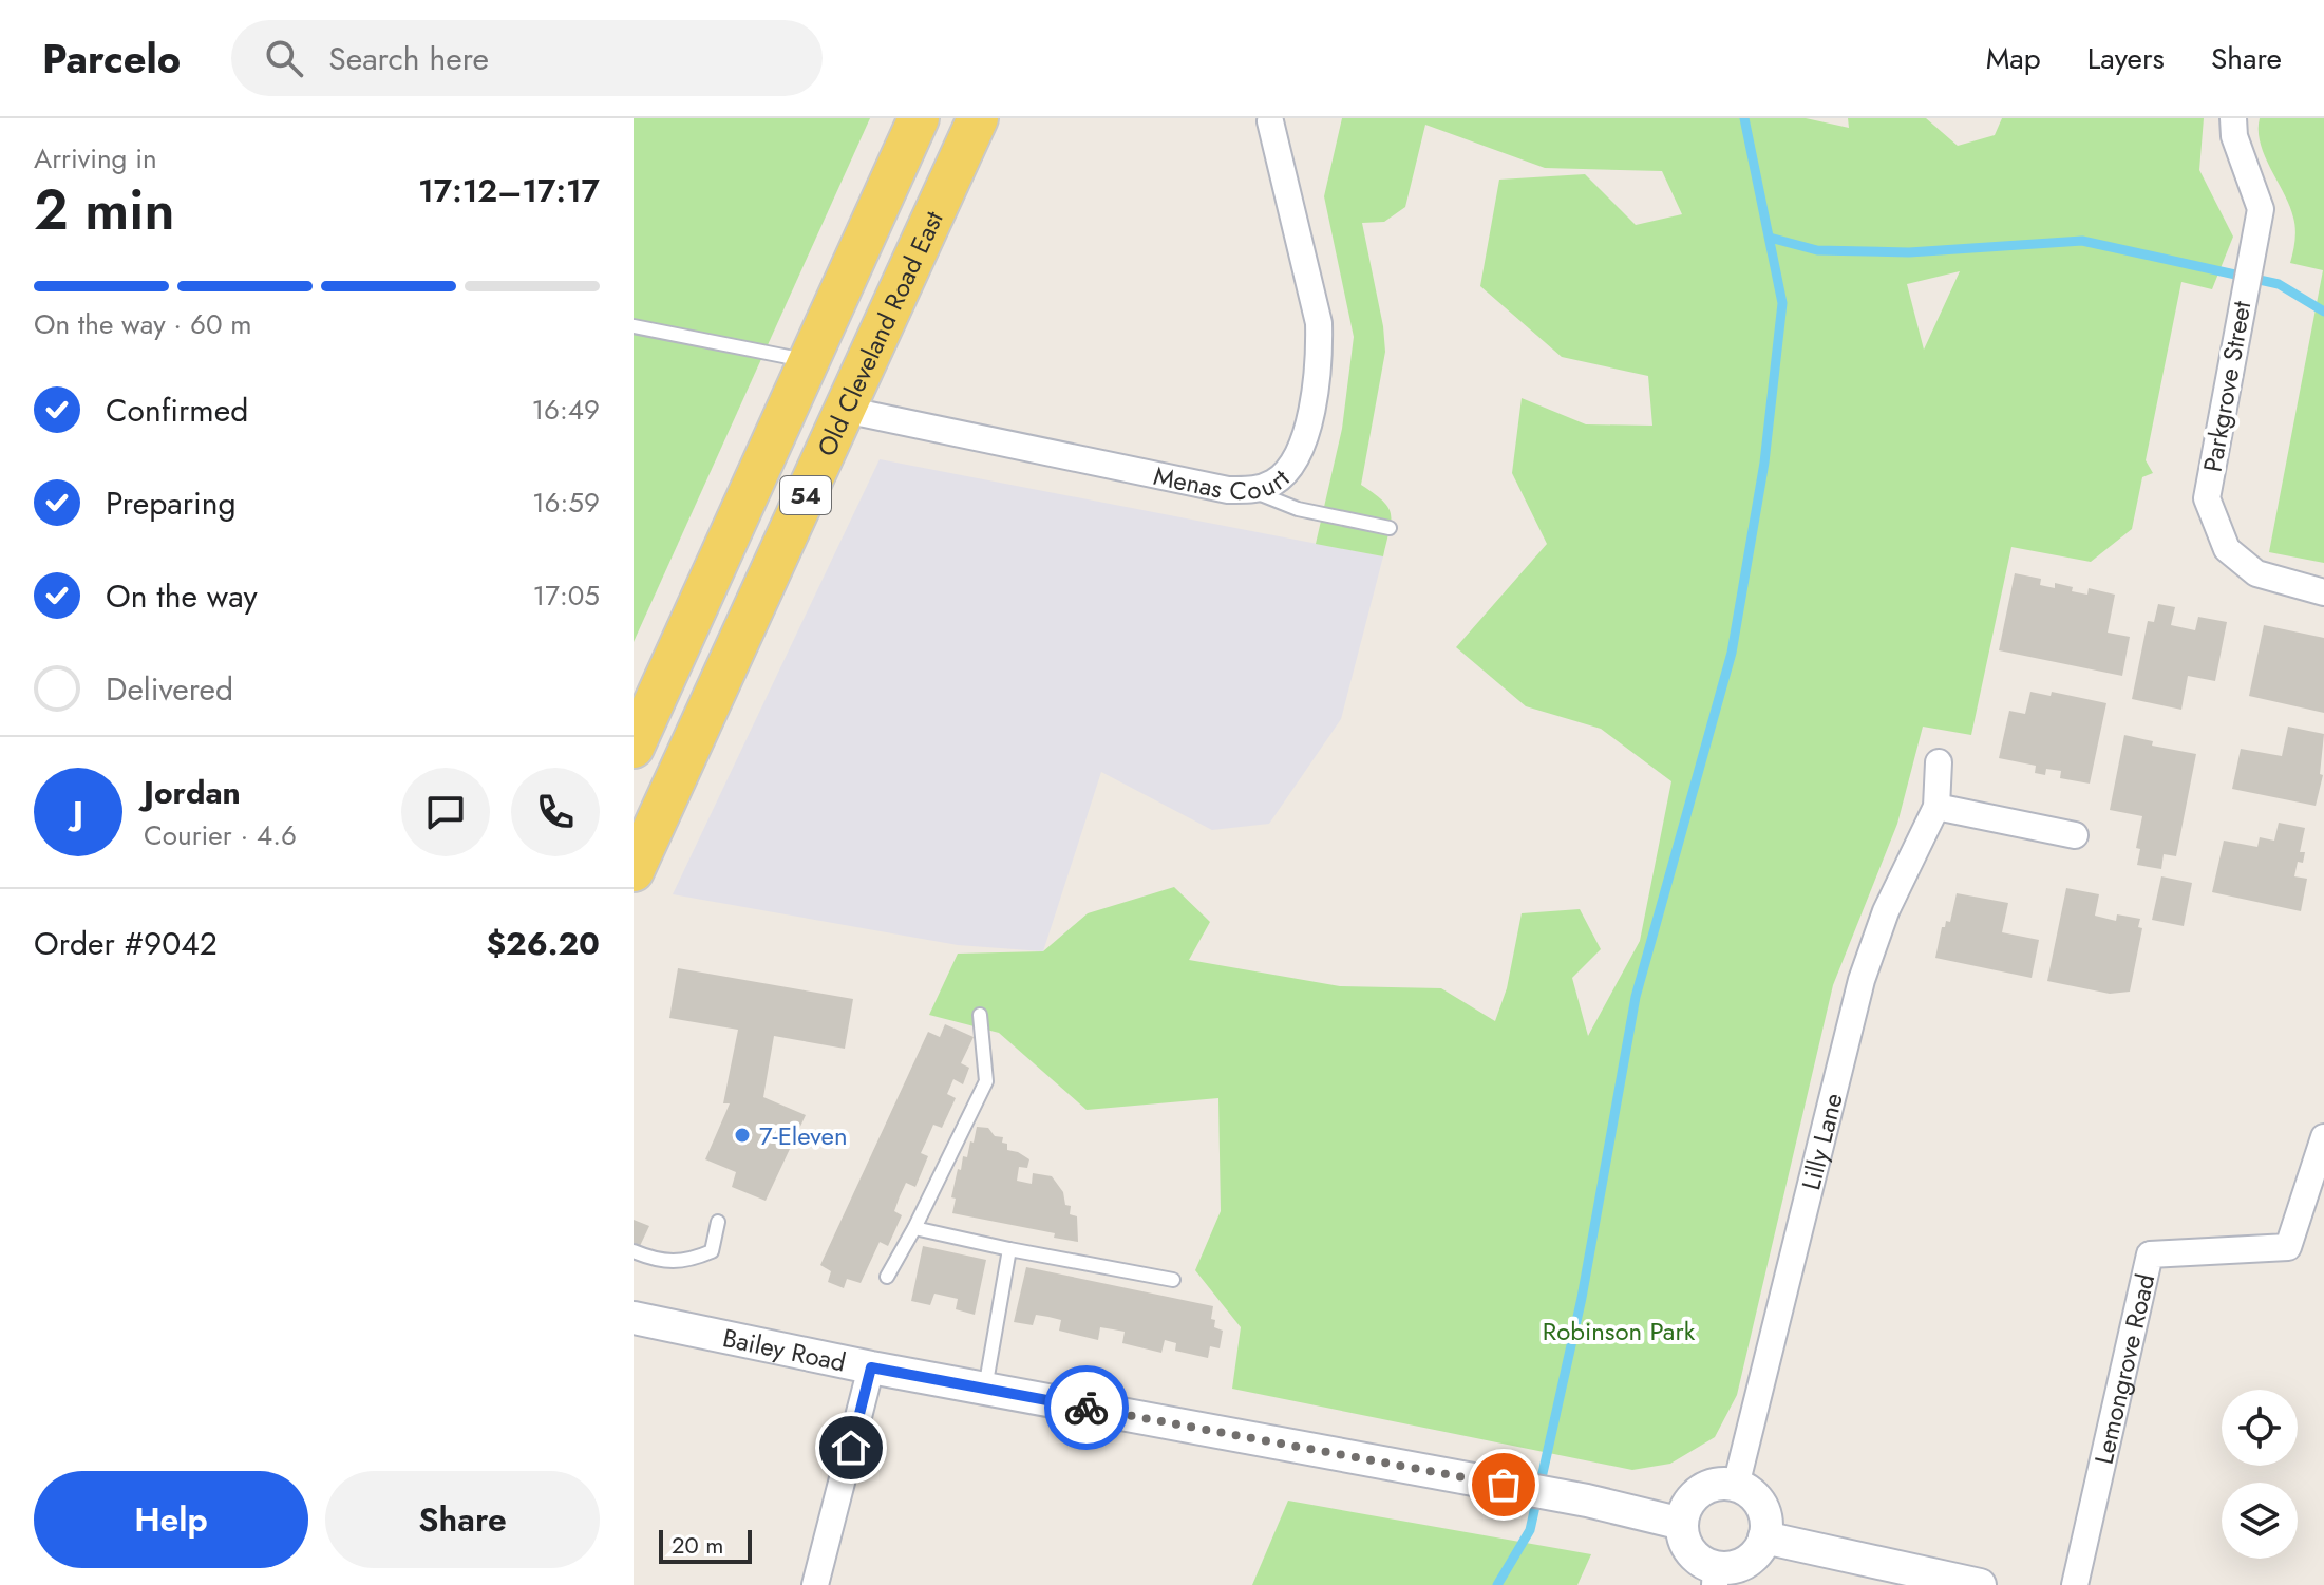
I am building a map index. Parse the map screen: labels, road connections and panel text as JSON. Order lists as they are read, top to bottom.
{
  "streets": {
    "main road": ["Old Cleveland Road East", "54"],
    "street": [
      "Parkgrove Street",
      "Menas Court",
      "Lilly Lane",
      "Bailey Road",
      "Lemongrove Road"
    ]
  },
  "crossings": [
    ["Old Cleveland Road East", "Menas Court"],
    ["Lilly Lane", "Bailey Road"]
  ],
  "parks": ["Robinson Park"],
  "places": ["7-Eleven"],
  "scale_bar": "20 m",
  "page": {
    "header": "Parcelo",
    "search": "Search here",
    "nav": ["Map", "Layers", "Share"],
    "heading": ["2 min", "Arriving in", "17:12–17:17"],
    "panel": [
      "Jordan",
      "Courier · 4.6",
      "Order #9042",
      "$26.20"
    ],
    "bar": "On the way · 60 m",
    "list": [
      ["Confirmed", "16:49"],
      ["Preparing", "16:59"],
      ["On the way", "17:05"],
      "Delivered"
    ],
    "round": "J",
    "buttons": ["Help", "Share"],
    "scale": "20 m"
  }
}
